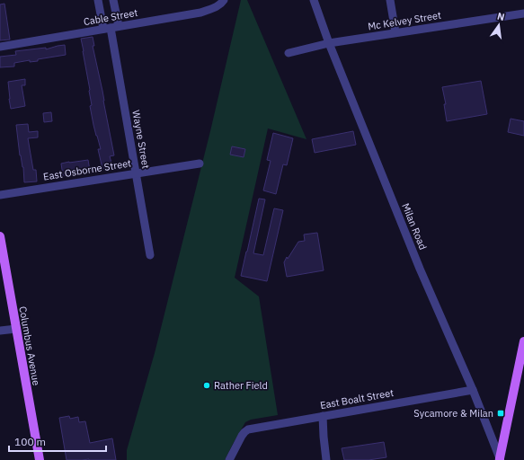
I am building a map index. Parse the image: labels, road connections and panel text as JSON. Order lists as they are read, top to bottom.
{
  "streets": {
    "main road": ["Columbus Avenue"],
    "street": [
      "Cable Street",
      "Mc Kelvey Street",
      "Wayne Street",
      "East Osborne Street",
      "Milan Road",
      "East Boalt Street"
    ]
  },
  "crossings": [
    ["Cable Street", "Wayne Street"],
    ["Mc Kelvey Street", "Milan Road"],
    ["Wayne Street", "East Osborne Street"],
    ["Milan Road", "East Boalt Street"]
  ],
  "places": {
    "other": ["Rather Field"],
    "transit": ["Sycamore & Milan"]
  },
  "scale_bar": "100 m",
  "north": "top"
}
